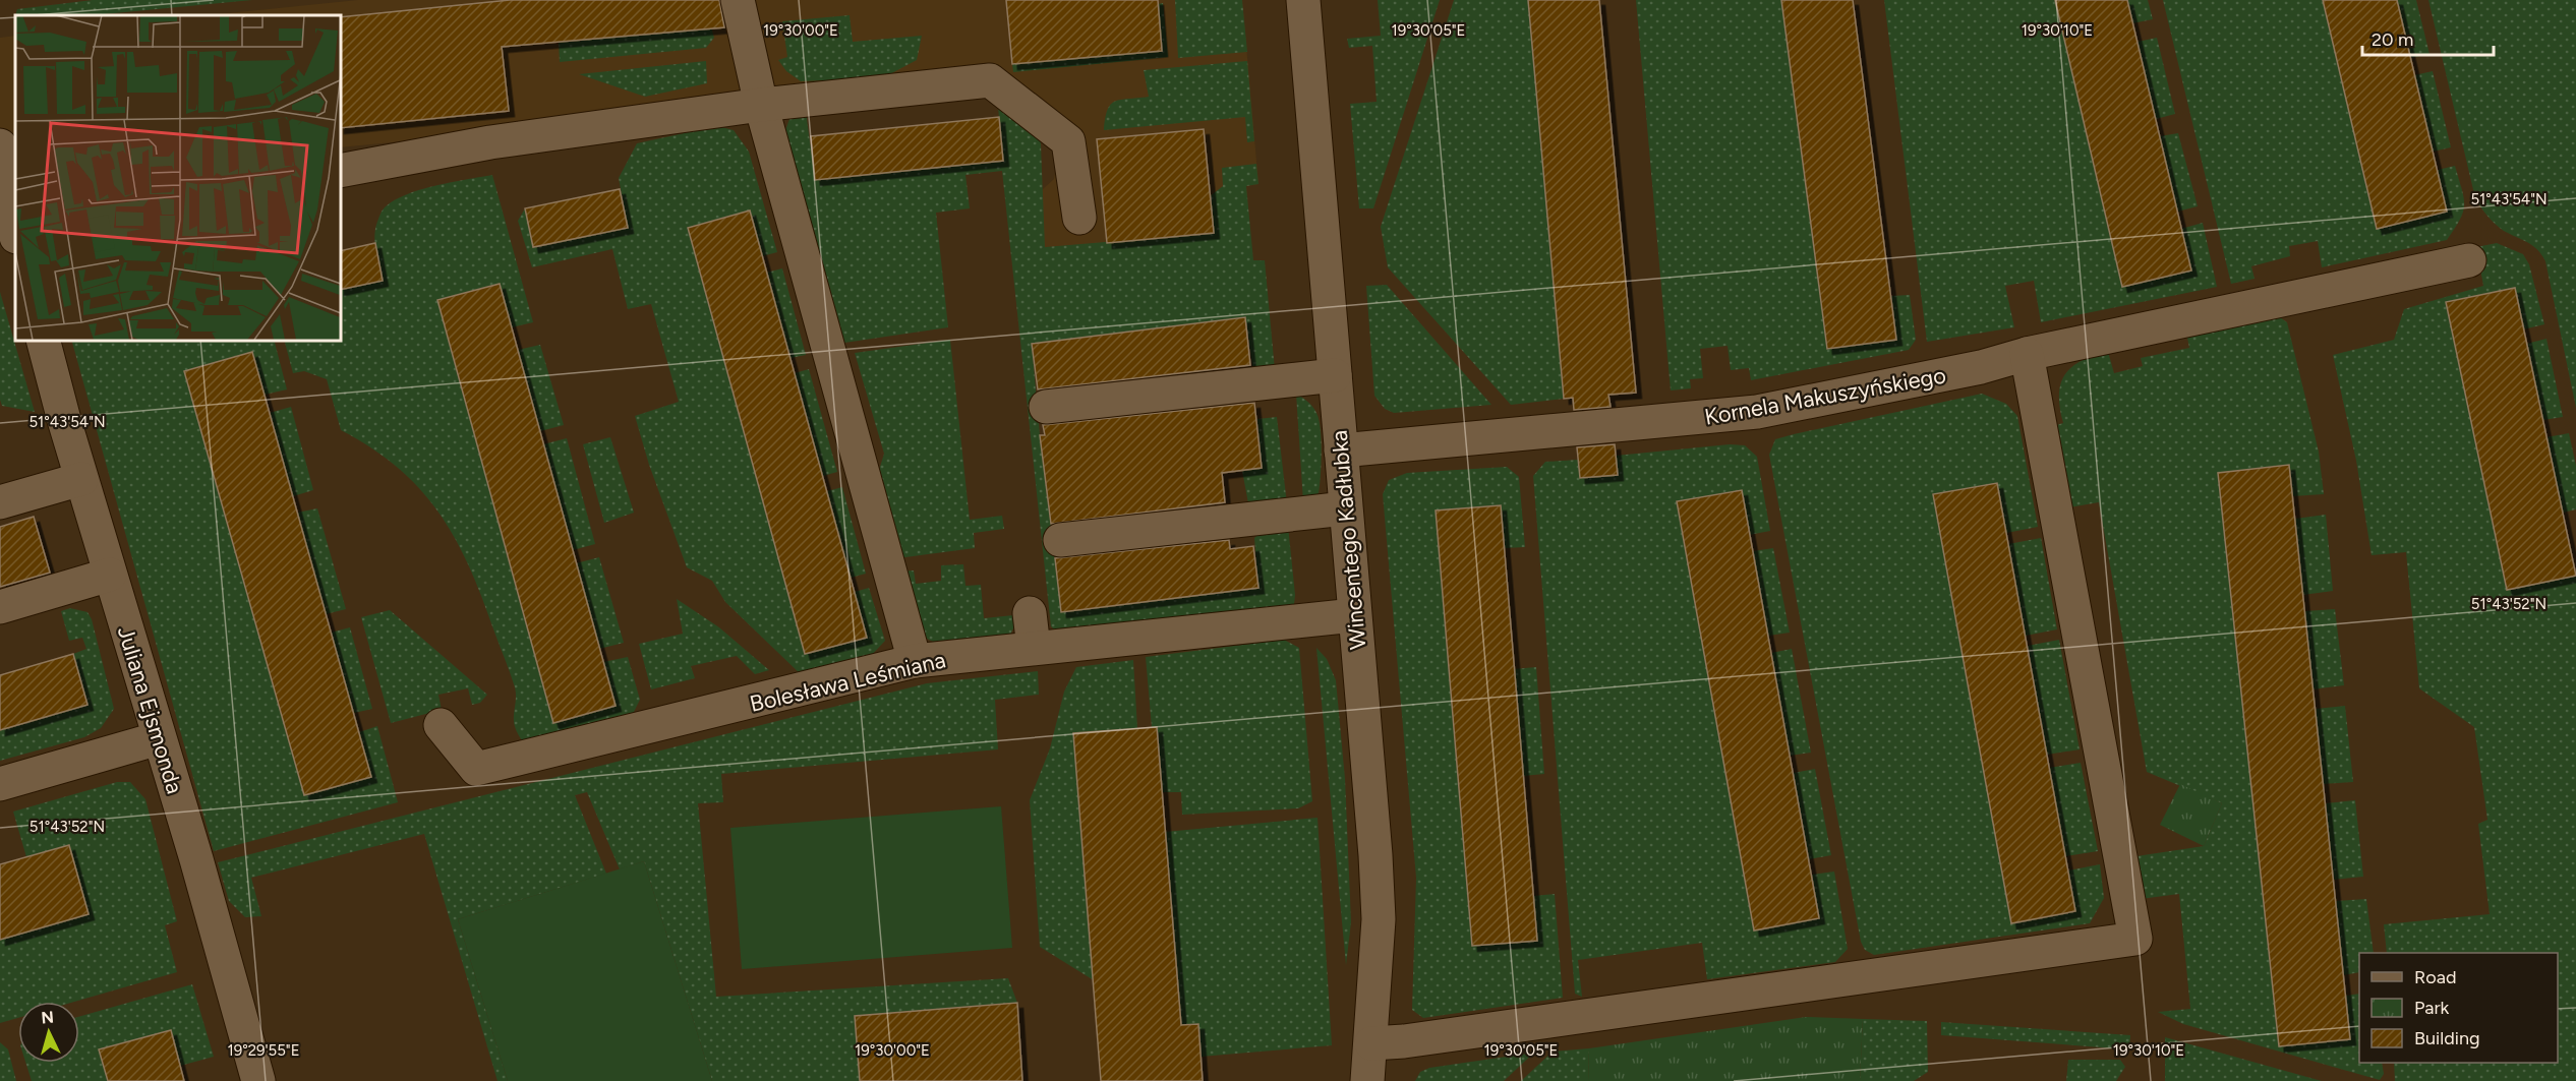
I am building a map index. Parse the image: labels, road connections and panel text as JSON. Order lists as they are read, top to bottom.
{
  "streets": {
    "street": [
      "Kornela Makuszyńskiego",
      "Wincentego Kadłubka",
      "Bolesława Leśmiana",
      "Juliana Ejsmonda"
    ]
  },
  "crossings": [
    ["Kornela Makuszyńskiego", "Wincentego Kadłubka"],
    ["Wincentego Kadłubka", "Bolesława Leśmiana"]
  ],
  "legend": ["Road", "Park", "Building"],
  "scale_bar": "20 m",
  "north": "top",
  "coordinates": [
    "19°30'00\"E",
    "19°30'05\"E",
    "19°30'10\"E",
    "51°43'54\"N",
    "51°43'52\"N",
    "19°29'55\"E"
  ]
}
